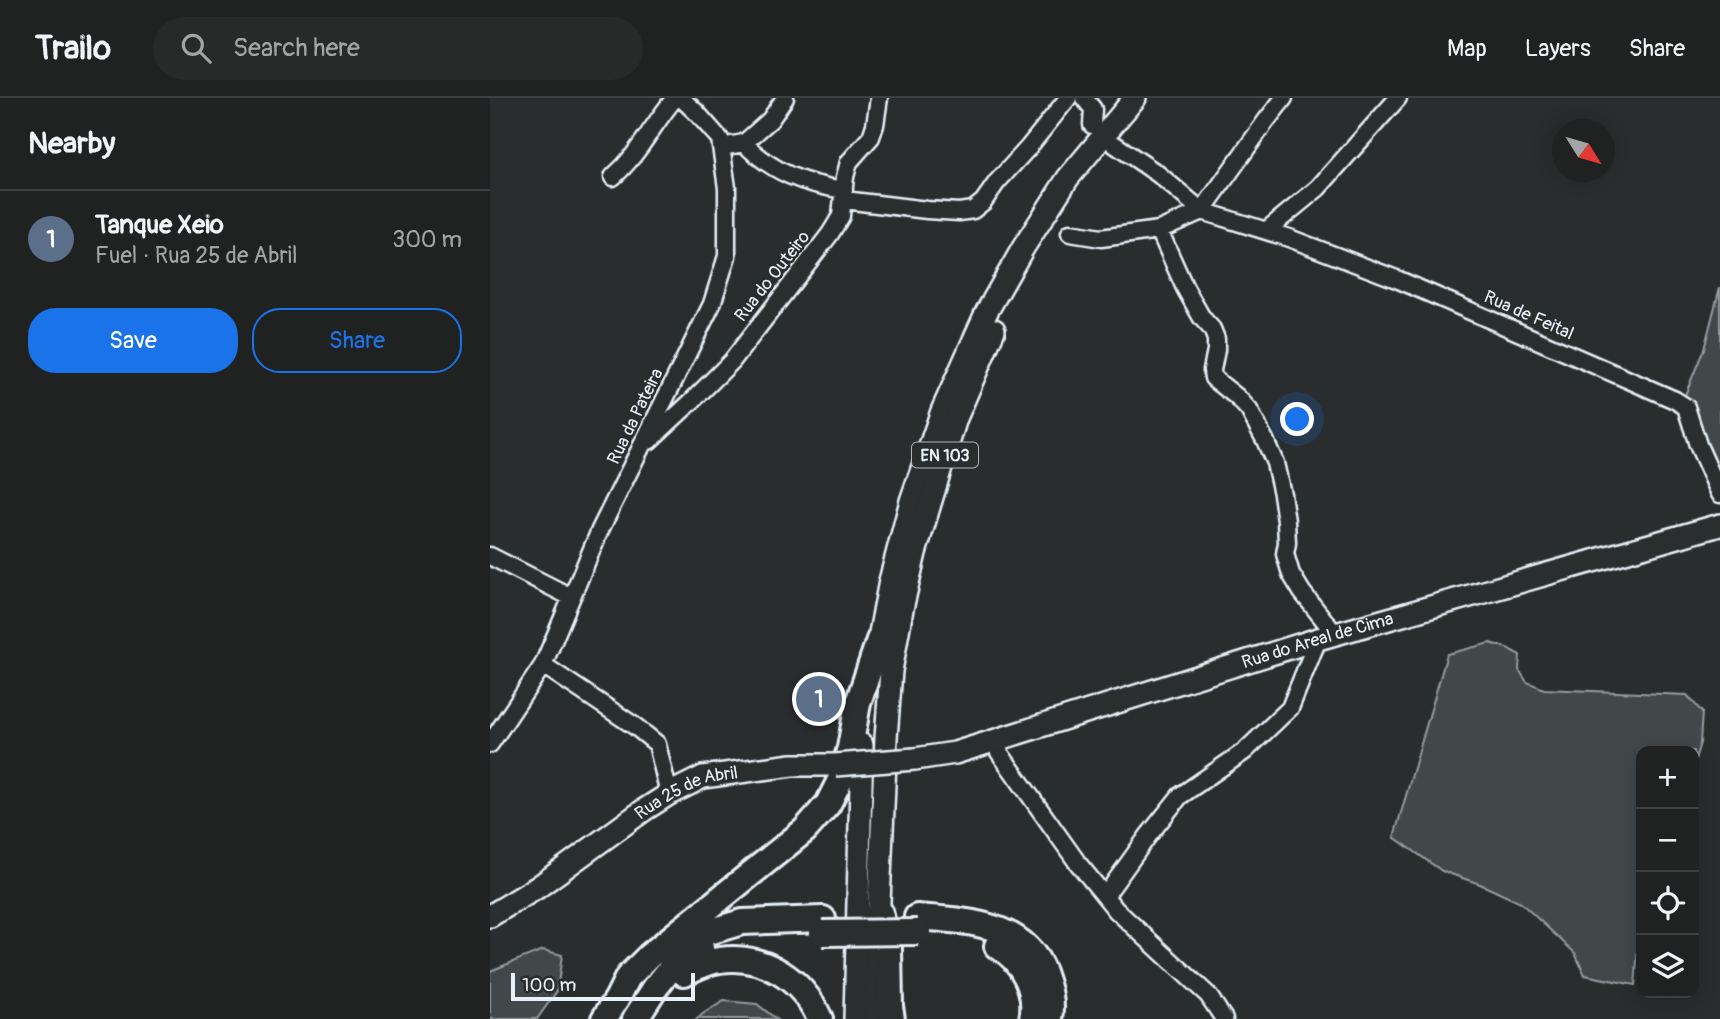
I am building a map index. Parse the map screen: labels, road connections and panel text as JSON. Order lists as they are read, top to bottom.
{
  "streets": {
    "main road": ["EN 103", "Rua do Areal de Cima", "Rua 25 de Abril"],
    "street": ["Rua do Outeiro", "Rua de Feital", "Rua da Pateira"]
  },
  "crossings": [
    ["Rua do Outeiro", "Rua da Pateira"],
    ["Rua do Areal de Cima", "Rua 25 de Abril"]
  ],
  "scale_bar": "100 m",
  "north": "bottom right",
  "page": {
    "header": "Trailo",
    "search": "Search here",
    "nav": ["Map", "Layers", "Share"],
    "heading": "Nearby",
    "list": [
      {
        "mark": "1",
        "name": "Tanque Xeio",
        "note": "Fuel · Rua 25 de Abril",
        "value": "300 m"
      }
    ],
    "buttons": ["Save", "Share"],
    "pins": "1",
    "map_buttons": ["+", "−"],
    "scale": "100 m"
  }
}
